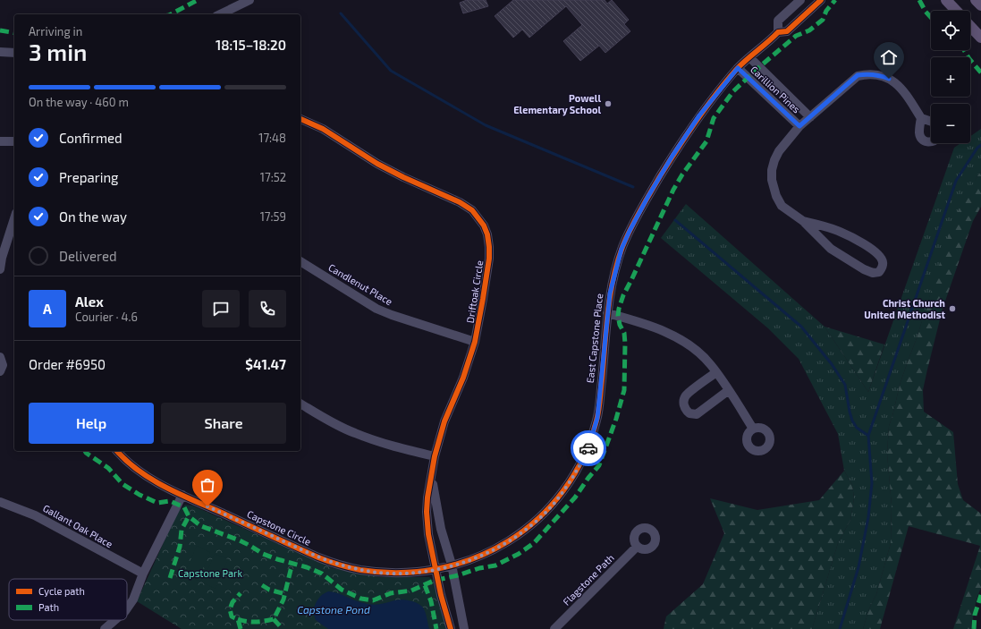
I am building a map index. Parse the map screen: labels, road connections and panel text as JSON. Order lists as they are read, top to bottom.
{
  "streets": {
    "street": [
      "Carillion Pines",
      "Candlenut Place",
      "Driftoak Circle",
      "East Capstone Place",
      "Gallant Oak Place",
      "Capstone Circle",
      "Flagstone Path"
    ]
  },
  "crossings": [
    ["Carillion Pines", "East Capstone Place"],
    ["Candlenut Place", "Driftoak Circle"],
    ["Driftoak Circle", "East Capstone Place"],
    ["Driftoak Circle", "Capstone Circle"],
    ["East Capstone Place", "Capstone Circle"]
  ],
  "water": ["Capstone Pond"],
  "parks": ["Capstone Park"],
  "places": ["Powell Elementary School", "Christ Church United Methodist"],
  "legend": ["Cycle path", "Path"],
  "page": {
    "map_buttons": ["+", "−"],
    "heading": ["3 min", "Arriving in", "18:15–18:20"],
    "panel": [
      "Alex",
      "Courier · 4.6",
      "Order #6950",
      "$41.47"
    ],
    "bar": "On the way · 460 m",
    "list": [
      ["Confirmed", "17:48"],
      ["Preparing", "17:52"],
      ["On the way", "17:59"],
      "Delivered"
    ],
    "round": "A",
    "buttons": ["Help", "Share"]
  }
}
